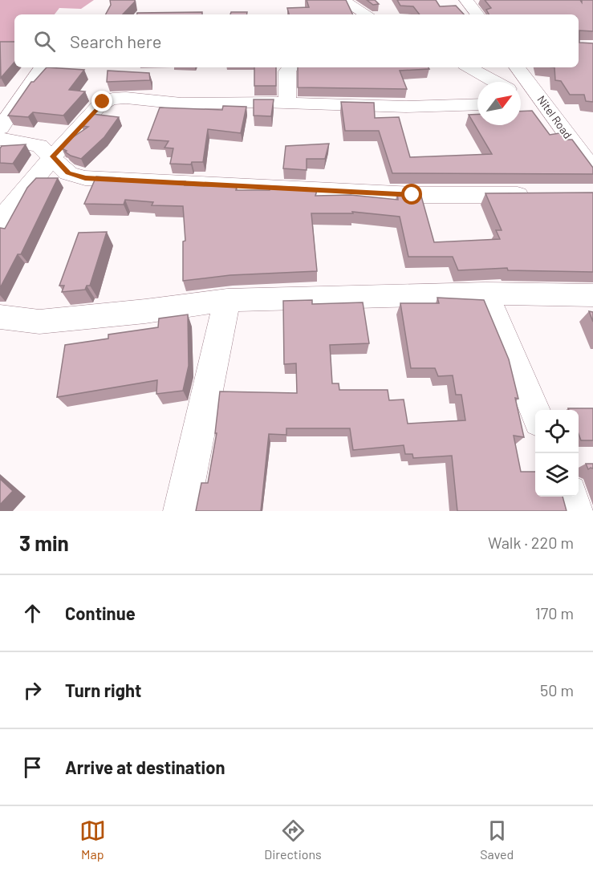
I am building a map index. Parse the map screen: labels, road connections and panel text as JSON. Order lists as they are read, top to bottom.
{
  "streets": {
    "street": ["Nitel Road"]
  },
  "north": "top right",
  "page": {
    "search": "Search here",
    "heading": ["3 min", "Walk · 220 m"],
    "list": [
      ["Continue", "170 m"],
      ["Turn right", "50 m"],
      "Arrive at destination"
    ],
    "nav": ["Map", "Directions", "Saved"]
  }
}
